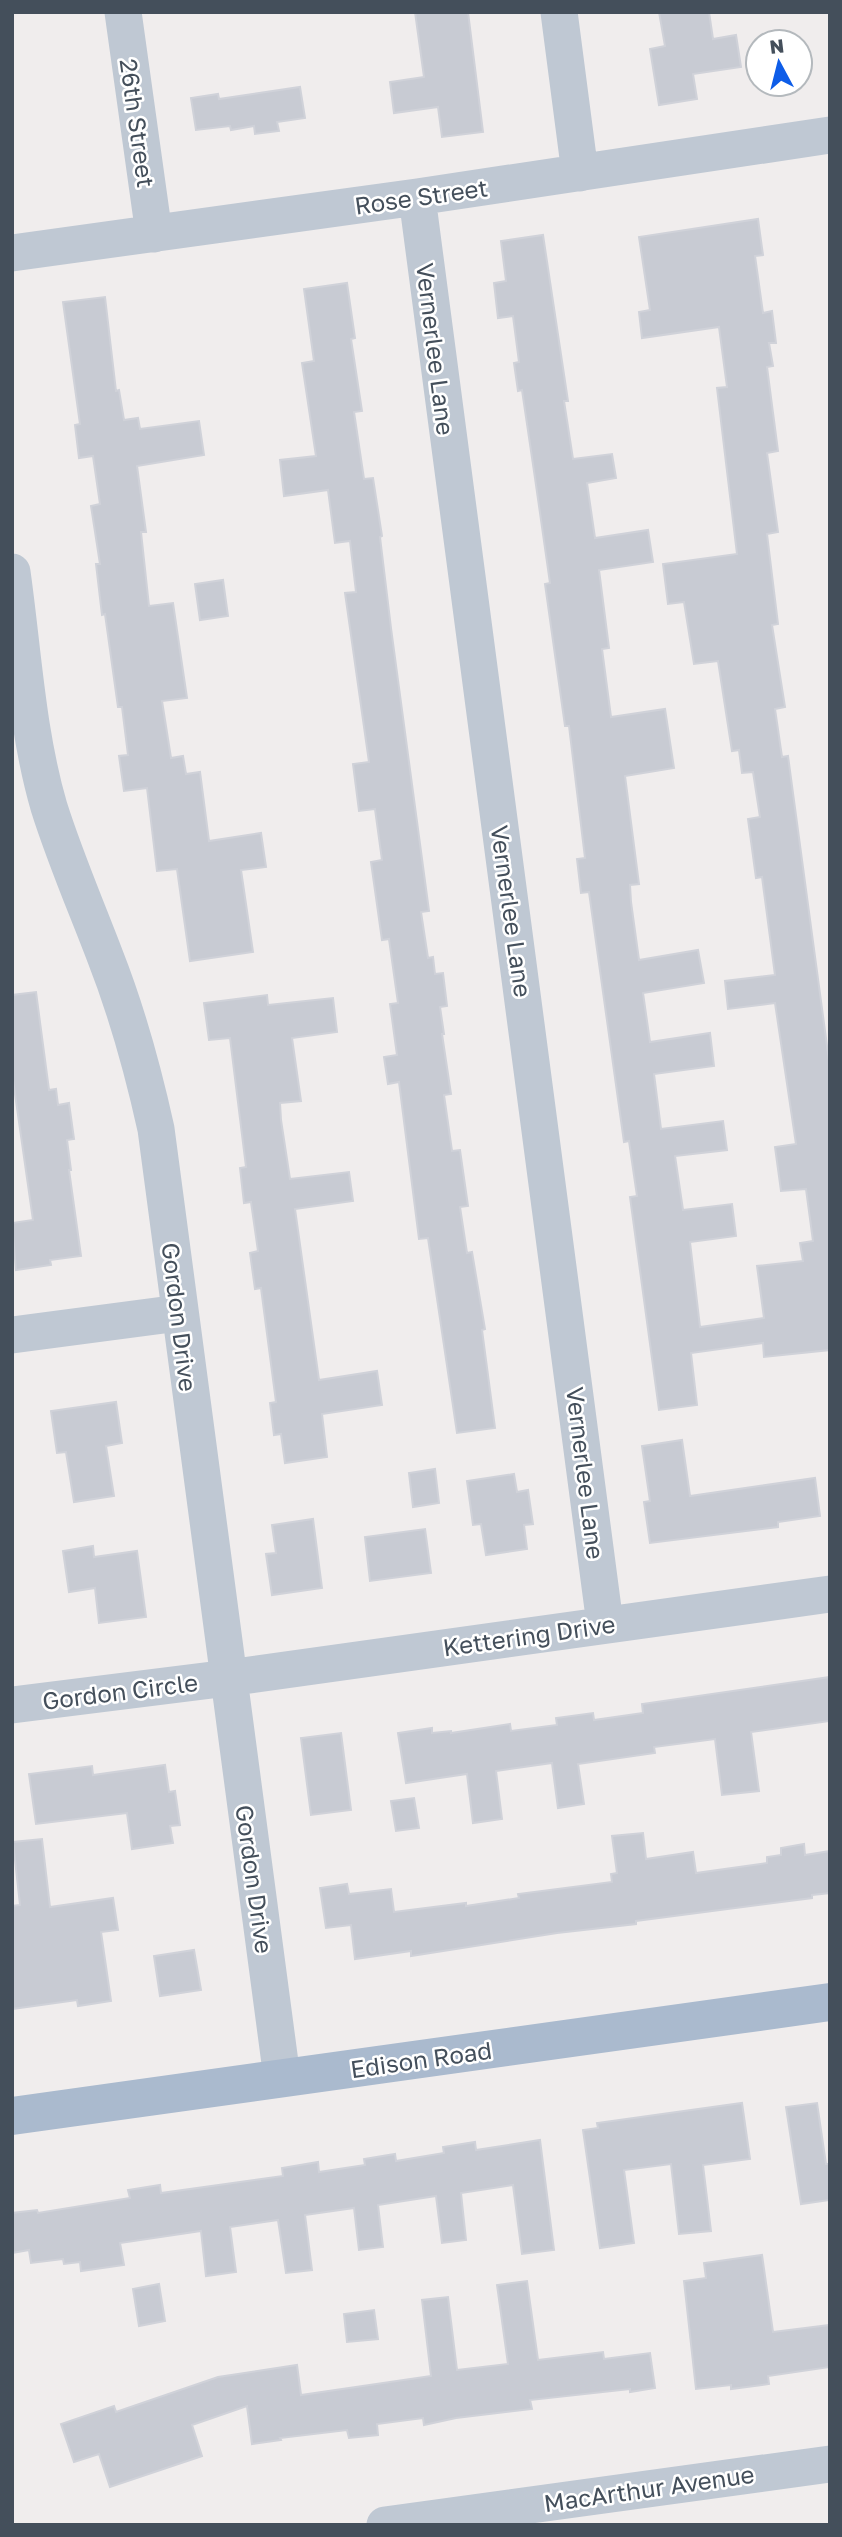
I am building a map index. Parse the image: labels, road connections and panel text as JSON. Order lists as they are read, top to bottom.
{
  "streets": {
    "main road": ["Edison Road"],
    "street": [
      "26th Street",
      "Rose Street",
      "Vernerlee Lane",
      "Gordon Drive",
      "Kettering Drive",
      "Gordon Circle",
      "MacArthur Avenue"
    ]
  },
  "crossings": [
    ["26th Street", "Rose Street"],
    ["Rose Street", "Vernerlee Lane"],
    ["Vernerlee Lane", "Kettering Drive"],
    ["Gordon Drive", "Kettering Drive"],
    ["Gordon Drive", "Gordon Circle"],
    ["Gordon Drive", "Edison Road"],
    ["Kettering Drive", "Gordon Circle"]
  ],
  "north": "top"
}
